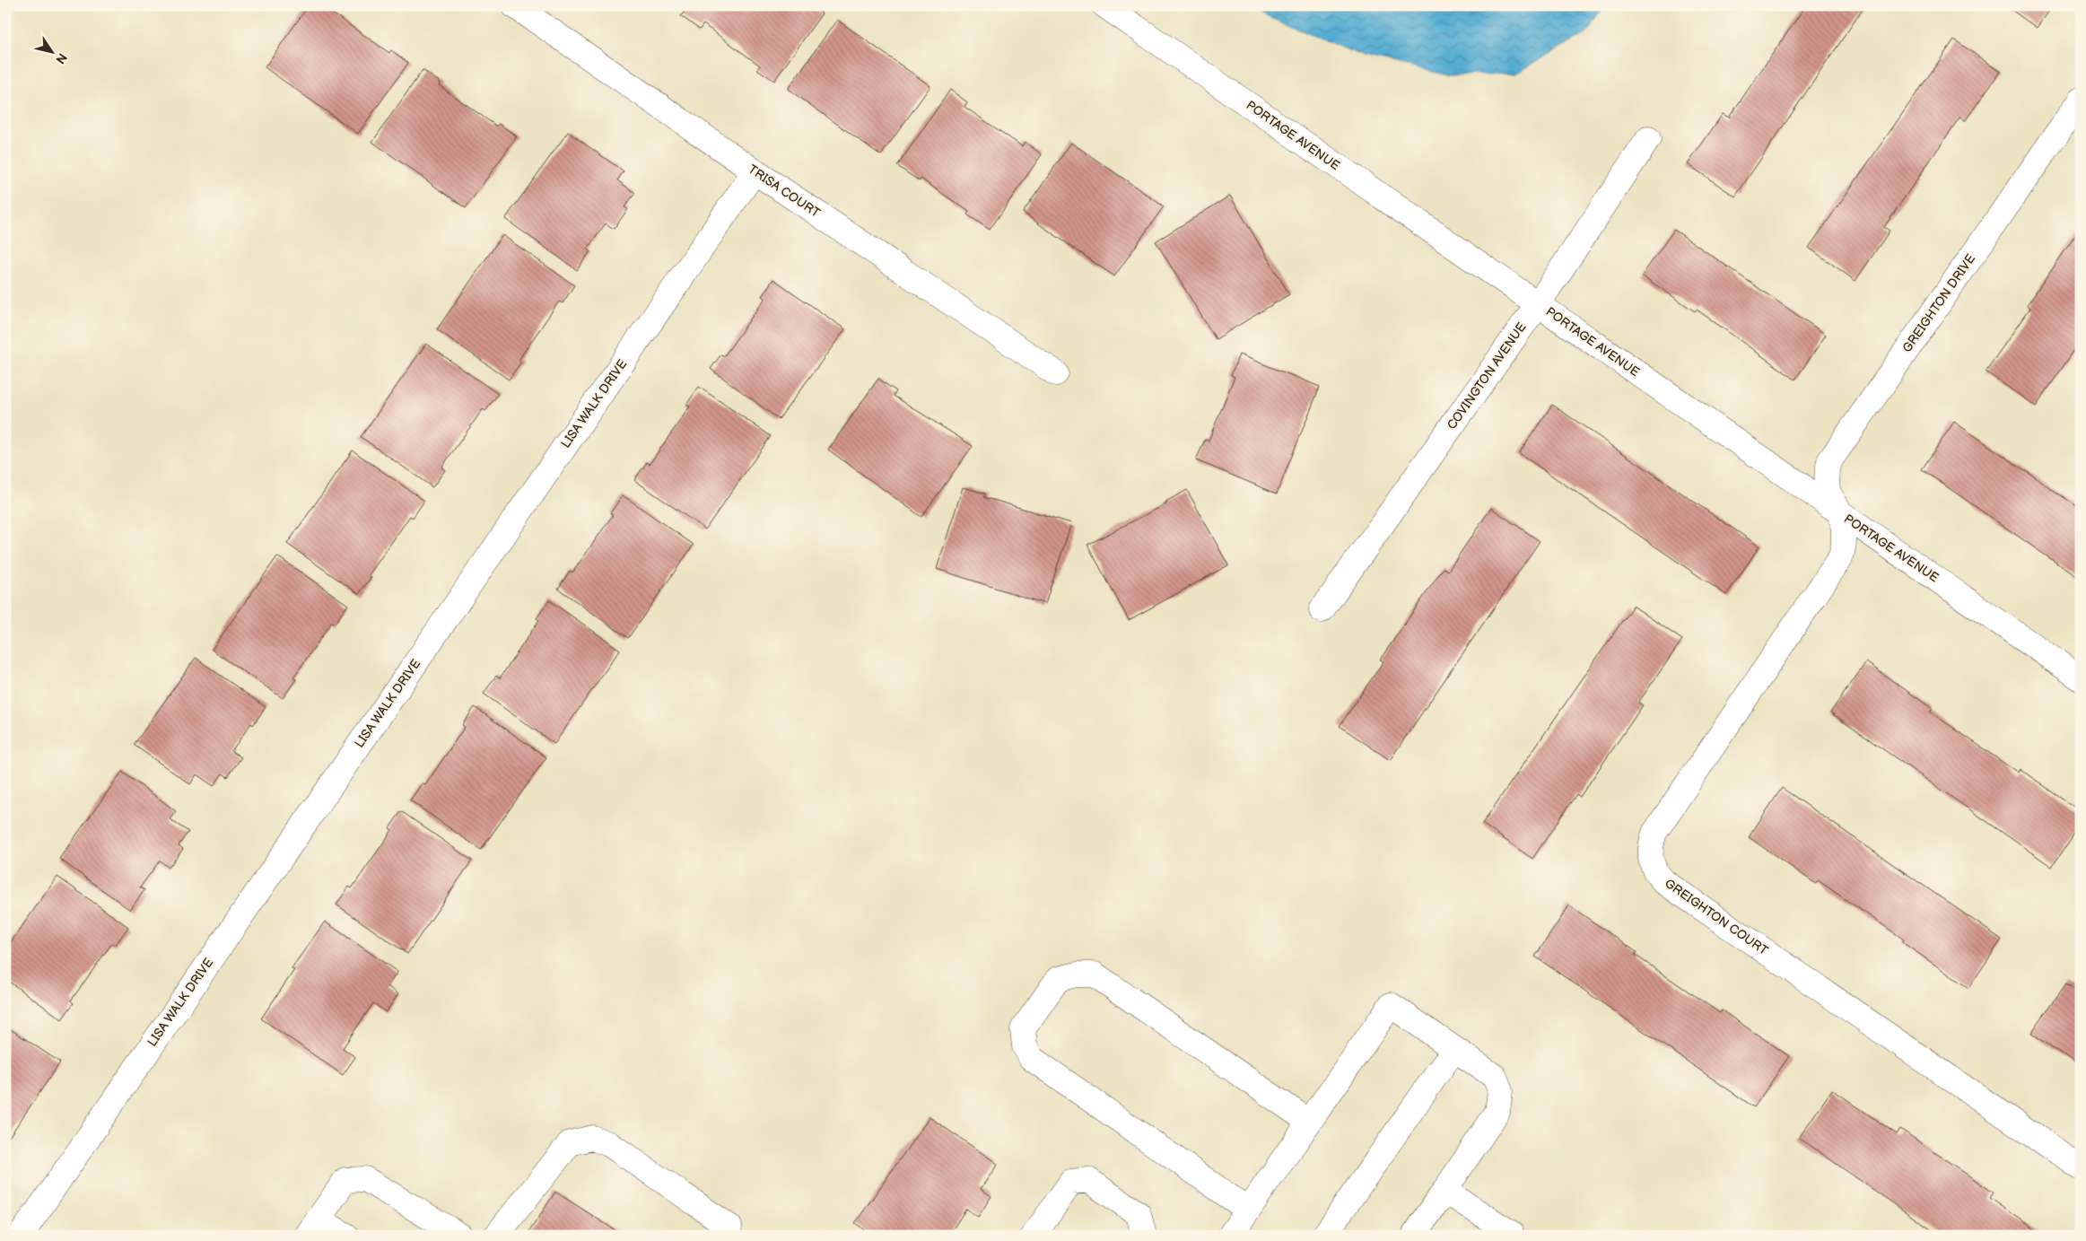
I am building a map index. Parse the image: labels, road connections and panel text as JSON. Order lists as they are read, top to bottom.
{
  "streets": {
    "street": [
      "PORTAGE AVENUE",
      "TRISA COURT",
      "GREIGHTON DRIVE",
      "COVINGTON AVENUE",
      "LISA WALK DRIVE",
      "GREIGHTON COURT"
    ]
  },
  "crossings": [
    ["PORTAGE AVENUE", "GREIGHTON DRIVE"],
    ["PORTAGE AVENUE", "COVINGTON AVENUE"],
    ["PORTAGE AVENUE", "GREIGHTON COURT"],
    ["TRISA COURT", "LISA WALK DRIVE"],
    ["GREIGHTON DRIVE", "GREIGHTON COURT"]
  ],
  "north": "bottom right"
}
